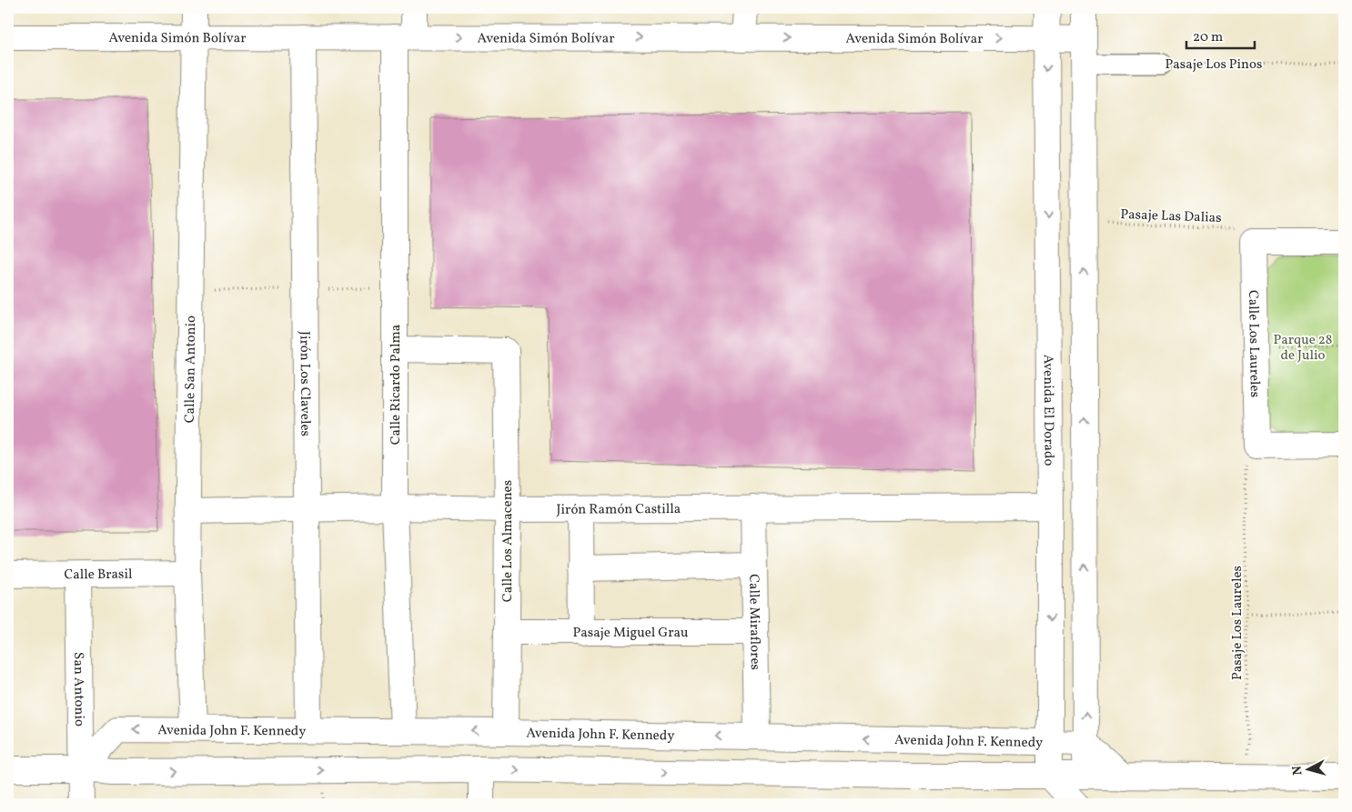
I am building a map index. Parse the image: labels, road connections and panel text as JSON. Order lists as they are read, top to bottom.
{
  "streets": {
    "street": [
      "Avenida Simón Bolívar",
      "Pasaje Los Pinos",
      "Calle Los Laureles",
      "Calle San Antonio",
      "Jirón Los Claveles",
      "Calle Ricardo Palma",
      "Avenida El Dorado",
      "Jirón Ramón Castilla",
      "Calle Los Almacenes",
      "Calle Brasil",
      "Calle Miraflores",
      "Pasaje Miguel Grau",
      "San Antonio",
      "Avenida John F. Kennedy"
    ],
    "path": ["Pasaje Las Dalias", "Pasaje Los Laureles"]
  },
  "crossings": [
    ["Avenida Simón Bolívar", "Calle San Antonio"],
    ["Avenida Simón Bolívar", "Jirón Los Claveles"],
    ["Avenida Simón Bolívar", "Calle Ricardo Palma"],
    ["Avenida Simón Bolívar", "Avenida El Dorado"],
    ["Pasaje Las Dalias", "Calle Los Laureles"],
    ["Calle Los Laureles", "Pasaje Los Laureles"],
    ["Calle San Antonio", "Jirón Ramón Castilla"],
    ["Calle San Antonio", "Calle Brasil"],
    ["Calle San Antonio", "Avenida John F. Kennedy"],
    ["Jirón Los Claveles", "Jirón Ramón Castilla"],
    ["Jirón Los Claveles", "Avenida John F. Kennedy"],
    ["Calle Ricardo Palma", "Jirón Ramón Castilla"],
    ["Calle Ricardo Palma", "Calle Los Almacenes"],
    ["Calle Ricardo Palma", "Avenida John F. Kennedy"],
    ["Avenida El Dorado", "Jirón Ramón Castilla"],
    ["Avenida El Dorado", "Avenida John F. Kennedy"],
    ["Jirón Ramón Castilla", "Calle Los Almacenes"],
    ["Jirón Ramón Castilla", "Calle Miraflores"],
    ["Calle Los Almacenes", "Pasaje Miguel Grau"],
    ["Calle Los Almacenes", "Avenida John F. Kennedy"],
    ["Calle Brasil", "San Antonio"],
    ["Calle Miraflores", "Pasaje Miguel Grau"],
    ["Calle Miraflores", "Avenida John F. Kennedy"],
    ["San Antonio", "Avenida John F. Kennedy"]
  ],
  "one_way": ["Avenida Simón Bolívar"],
  "parks": ["Parque 28 de Julio"],
  "scale_bar": "20 m",
  "north": "left"
}
